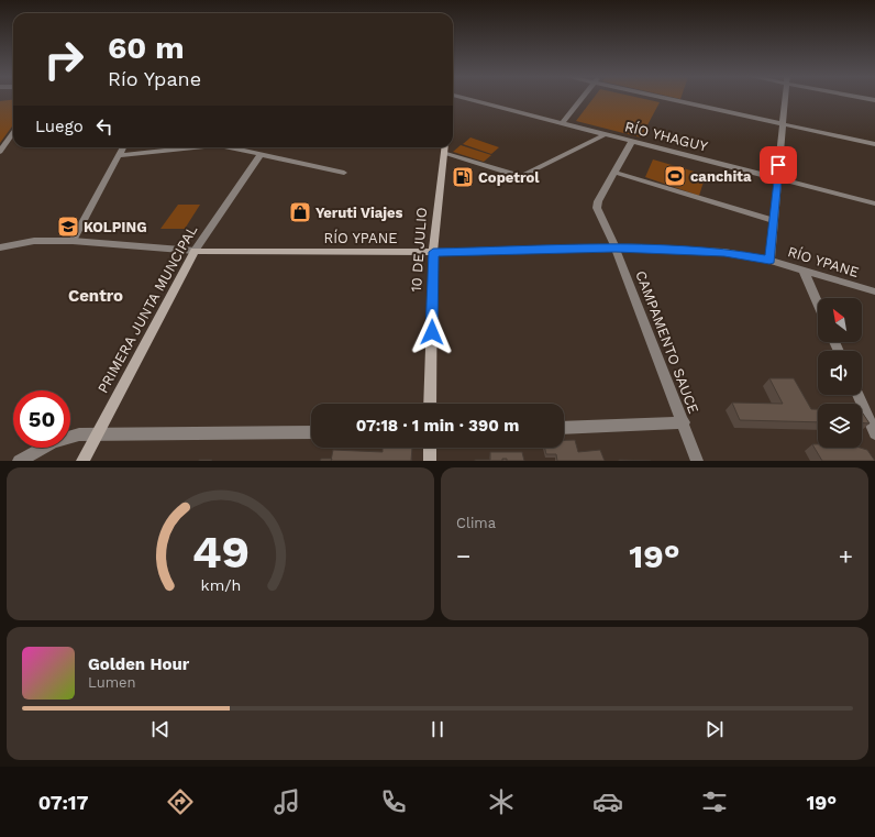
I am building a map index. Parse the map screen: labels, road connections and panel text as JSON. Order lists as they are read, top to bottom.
{
  "streets": {
    "main road": ["RÍO YPANE", "10 DE JULIO", "PRIMERA JUNTA MUNCIPAL"],
    "street": ["RÍO YHAGUY", "CAMPAMENTO SAUCE"]
  },
  "crossings": [
    ["RÍO YHAGUY", "CAMPAMENTO SAUCE"],
    ["RÍO YPANE", "10 DE JULIO"],
    ["RÍO YPANE", "PRIMERA JUNTA MUNCIPAL"],
    ["RÍO YPANE", "CAMPAMENTO SAUCE"]
  ],
  "districts": ["Centro"],
  "places": {
    "sports": ["canchita"],
    "fuel station": ["Copetrol"],
    "shop": ["Yeruti Viajes"],
    "school or university": ["KOLPING"]
  },
  "north": "top left",
  "page": {
    "turn": ["60 m", "Río Ypane"],
    "then": "Luego",
    "limit": "50",
    "trip": "07:18 · 1 min · 390 m",
    "tile": "Clima",
    "heat": ["−", "19°", "+"],
    "song": ["Golden Hour", "Lumen"],
    "tabs": ["07:17", "19°"],
    "gauge": ["49", "km/h"]
  }
}
